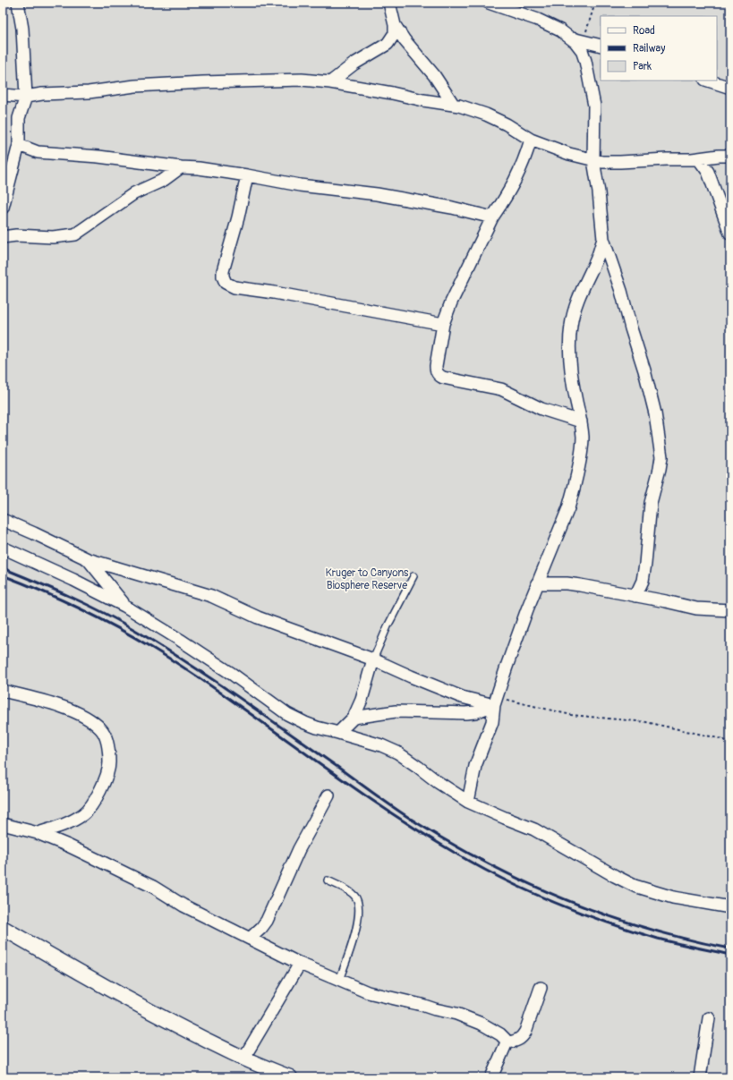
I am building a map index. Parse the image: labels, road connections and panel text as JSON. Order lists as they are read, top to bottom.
{
  "parks": ["Kruger to Canyons Biosphere Reserve"],
  "legend": ["Road", "Railway", "Park"]
}
